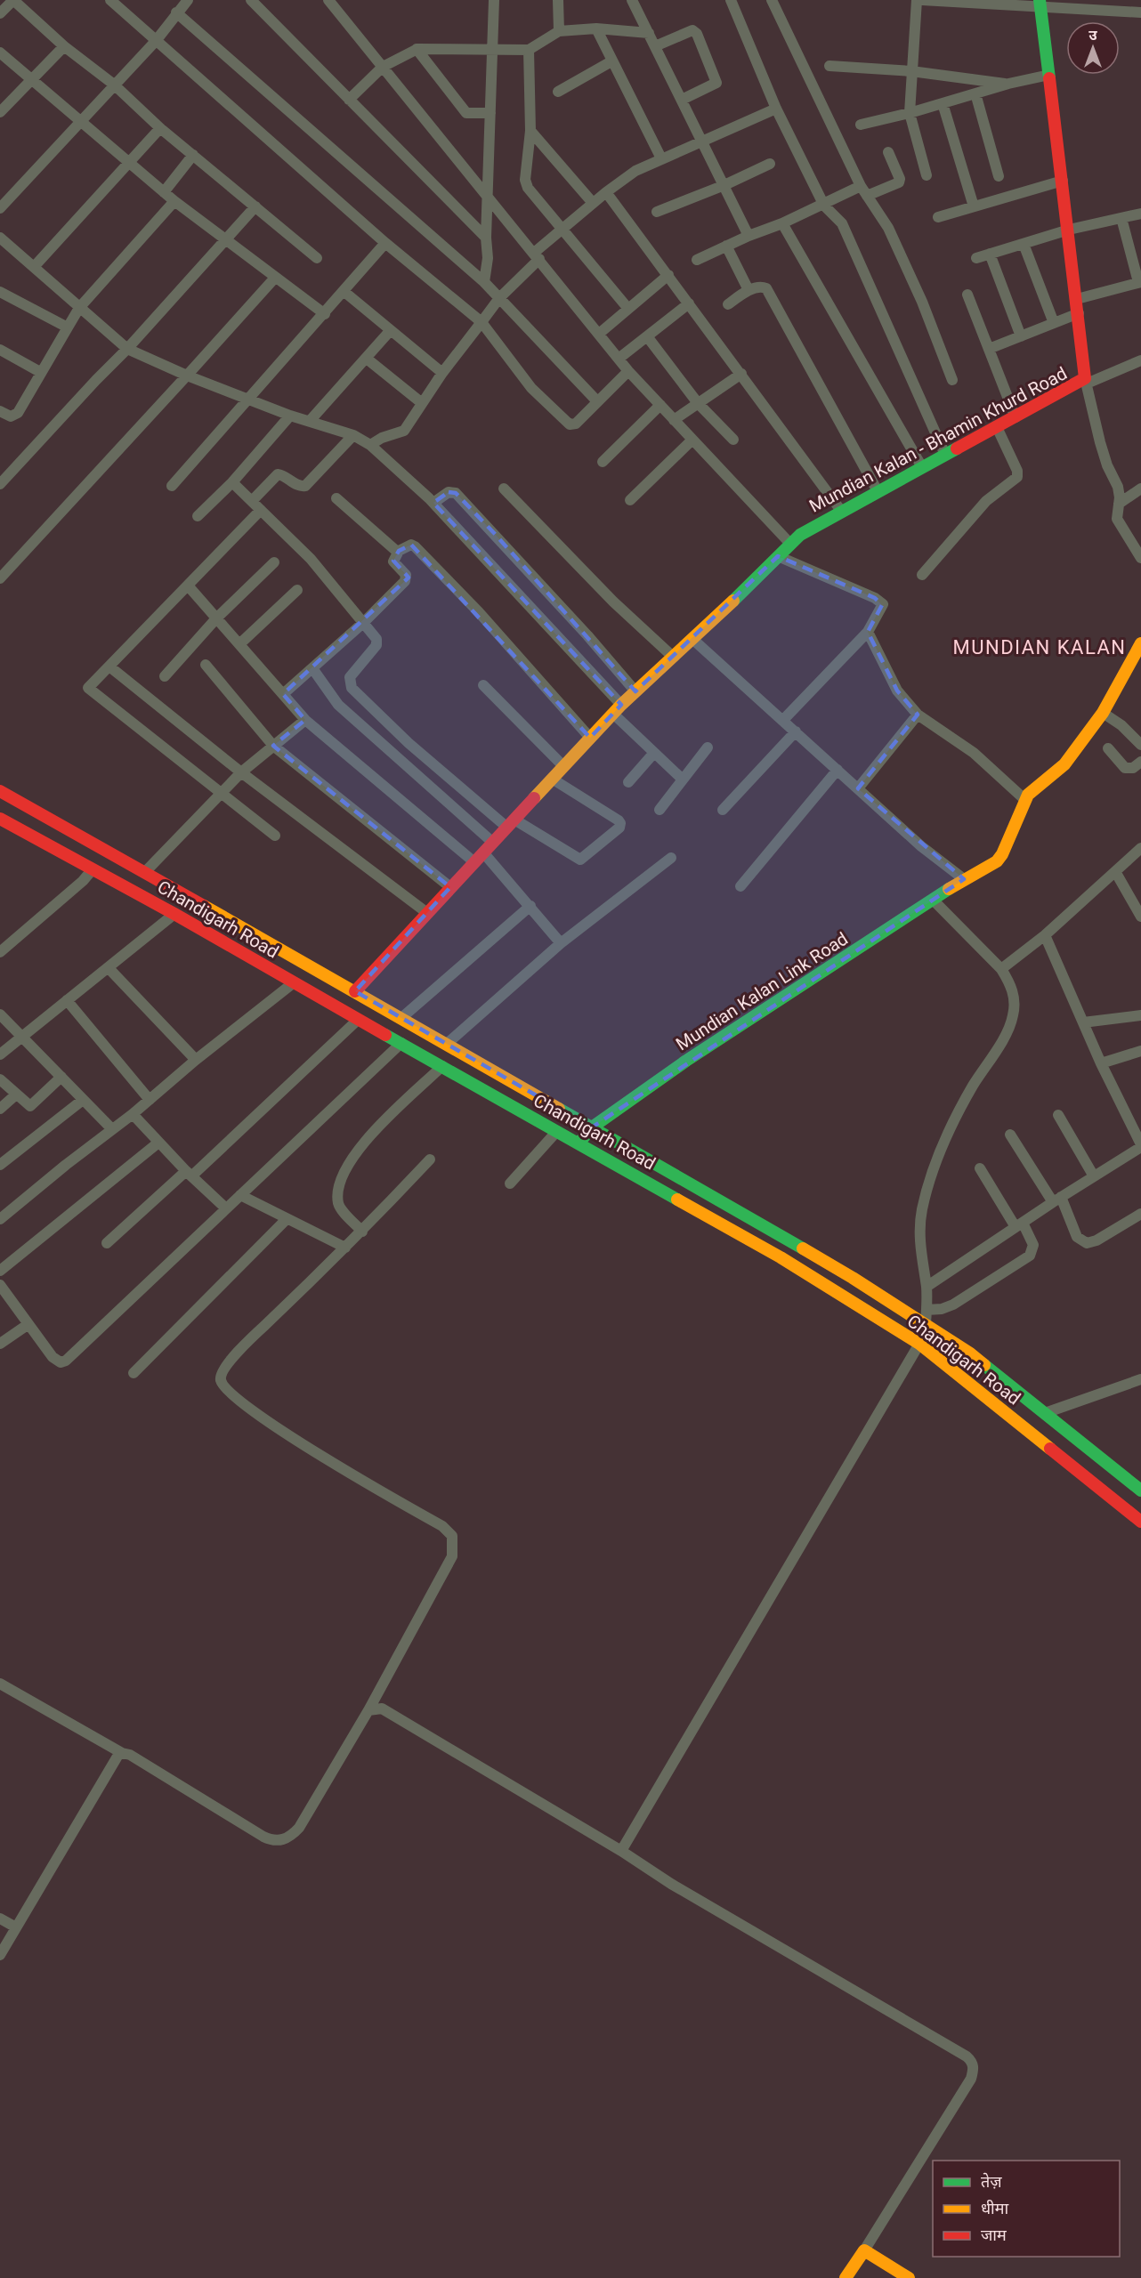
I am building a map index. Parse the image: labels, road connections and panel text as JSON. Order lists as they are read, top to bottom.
{
  "streets": {
    "main road": ["Mundian Kalan - Bhamin Khurd Road", "Chandigarh Road", "Mundian Kalan Link Road"]
  },
  "crossings": [
    ["Mundian Kalan - Bhamin Khurd Road", "Chandigarh Road"],
    ["Chandigarh Road", "Mundian Kalan Link Road"]
  ],
  "districts": ["MUNDIAN KALAN"],
  "legend": ["तेज़", "धीमा", "जाम"],
  "north": "top"
}
